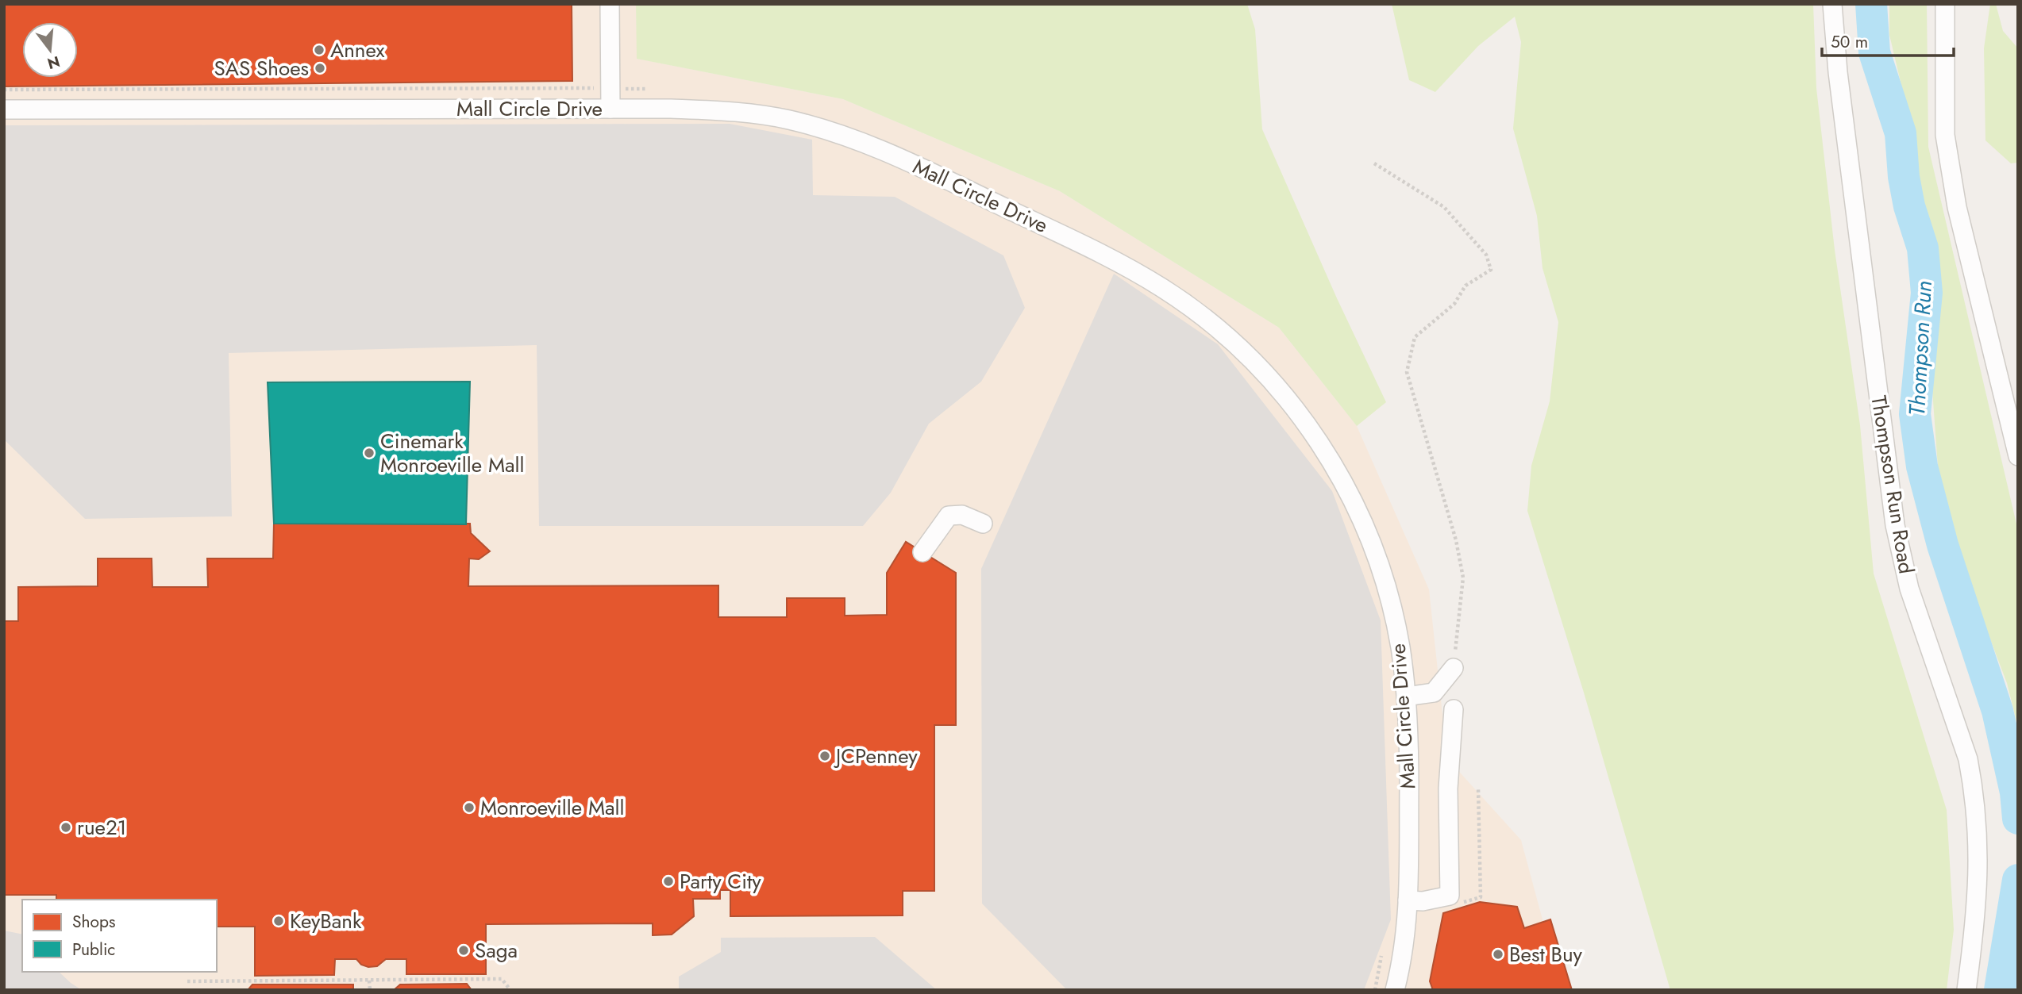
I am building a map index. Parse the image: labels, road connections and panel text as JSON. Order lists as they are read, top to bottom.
{
  "streets": {
    "street": ["Mall Circle Drive", "Thompson Run Road"]
  },
  "water": ["Thompson Run"],
  "places": [
    "Annex",
    "SAS Shoes",
    "Cinemark Monroeville Mall",
    "JCPenney",
    "Monroeville Mall",
    "rue21",
    "Party City",
    "KeyBank",
    "Saga",
    "Best Buy"
  ],
  "legend": ["Shops", "Public"],
  "scale_bar": "50 m",
  "north": "bottom"
}
